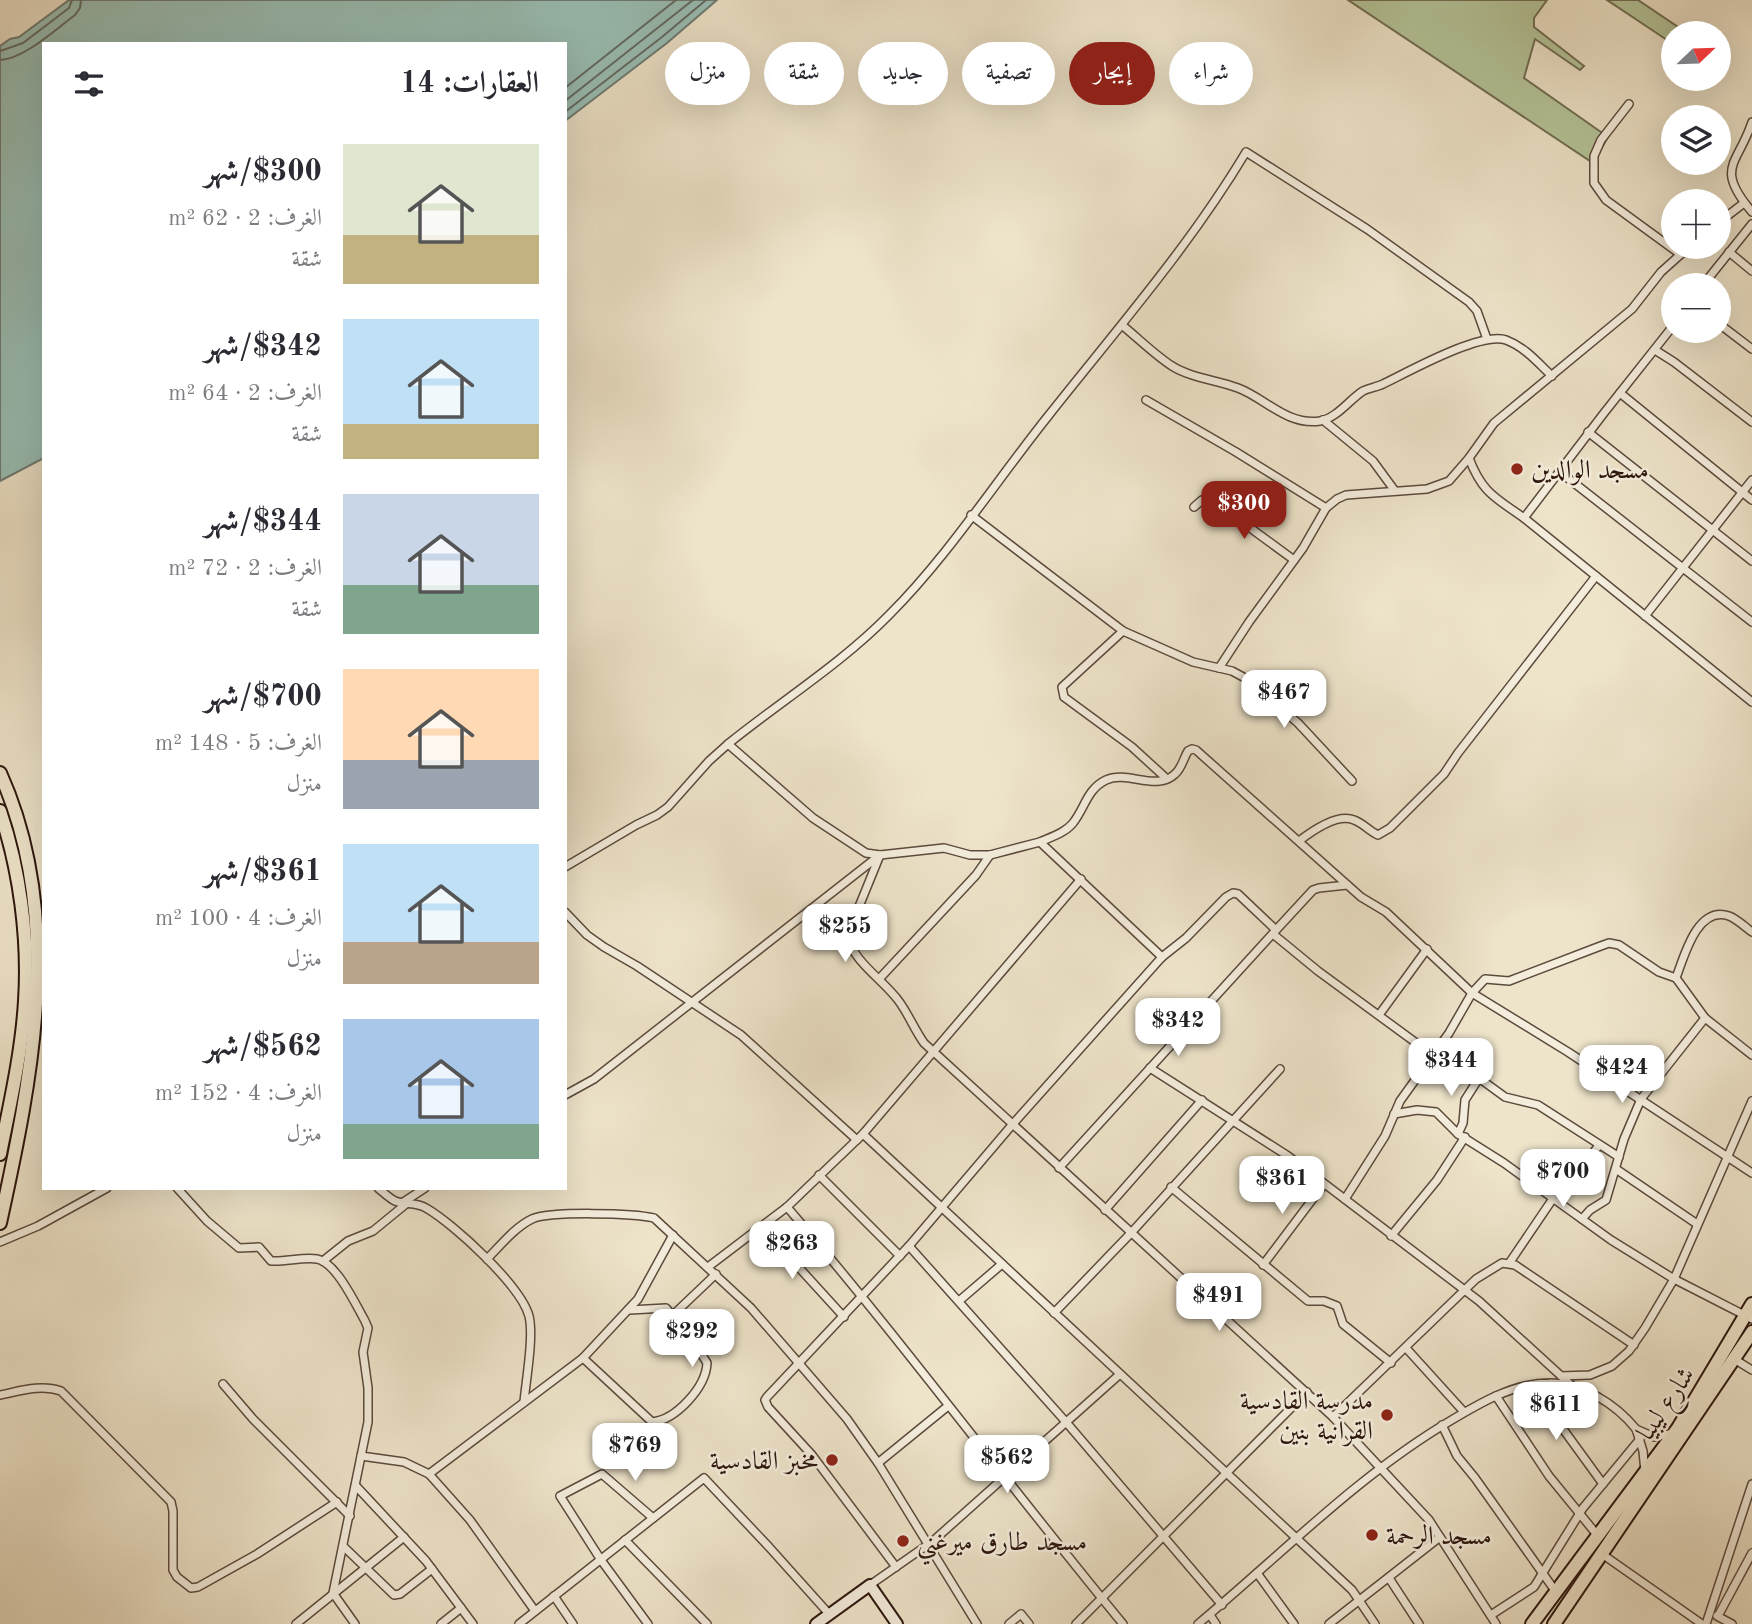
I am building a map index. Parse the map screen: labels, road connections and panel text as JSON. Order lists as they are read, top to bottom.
{
  "streets": {
    "main road": ["شارع ليبيا"]
  },
  "places": [
    "مسجد الوالدين",
    "مدرسة القادسية القرانية بنين",
    "مخبز القادسية",
    "مسجد الرحمة",
    "مسجد طارق ميرغني"
  ],
  "north": "top right",
  "page": {
    "map_buttons": ["+", "−"],
    "chip": [
      "شراء",
      "إيجار",
      "تصفية",
      "جديد",
      "شقة",
      "منزل"
    ],
    "heading": "العقارات: 14",
    "list": [
      {
        "name": "$300/شهر",
        "note": "الغرف: 2 · 62 m² · شقة"
      },
      {
        "name": "$342/شهر",
        "note": "الغرف: 2 · 64 m² · شقة"
      },
      {
        "name": "$344/شهر",
        "note": "الغرف: 2 · 72 m² · شقة"
      },
      {
        "name": "$700/شهر",
        "note": "الغرف: 5 · 148 m² · منزل"
      },
      {
        "name": "$361/شهر",
        "note": "الغرف: 4 · 100 m² · منزل"
      },
      {
        "name": "$562/شهر",
        "note": "الغرف: 4 · 152 m² · منزل"
      }
    ],
    "price": [
      "$300",
      "$467",
      "$255",
      "$342",
      "$344",
      "$424",
      "$700",
      "$361",
      "$263",
      "$491",
      "$292",
      "$611",
      "$769",
      "$562"
    ]
  }
}
